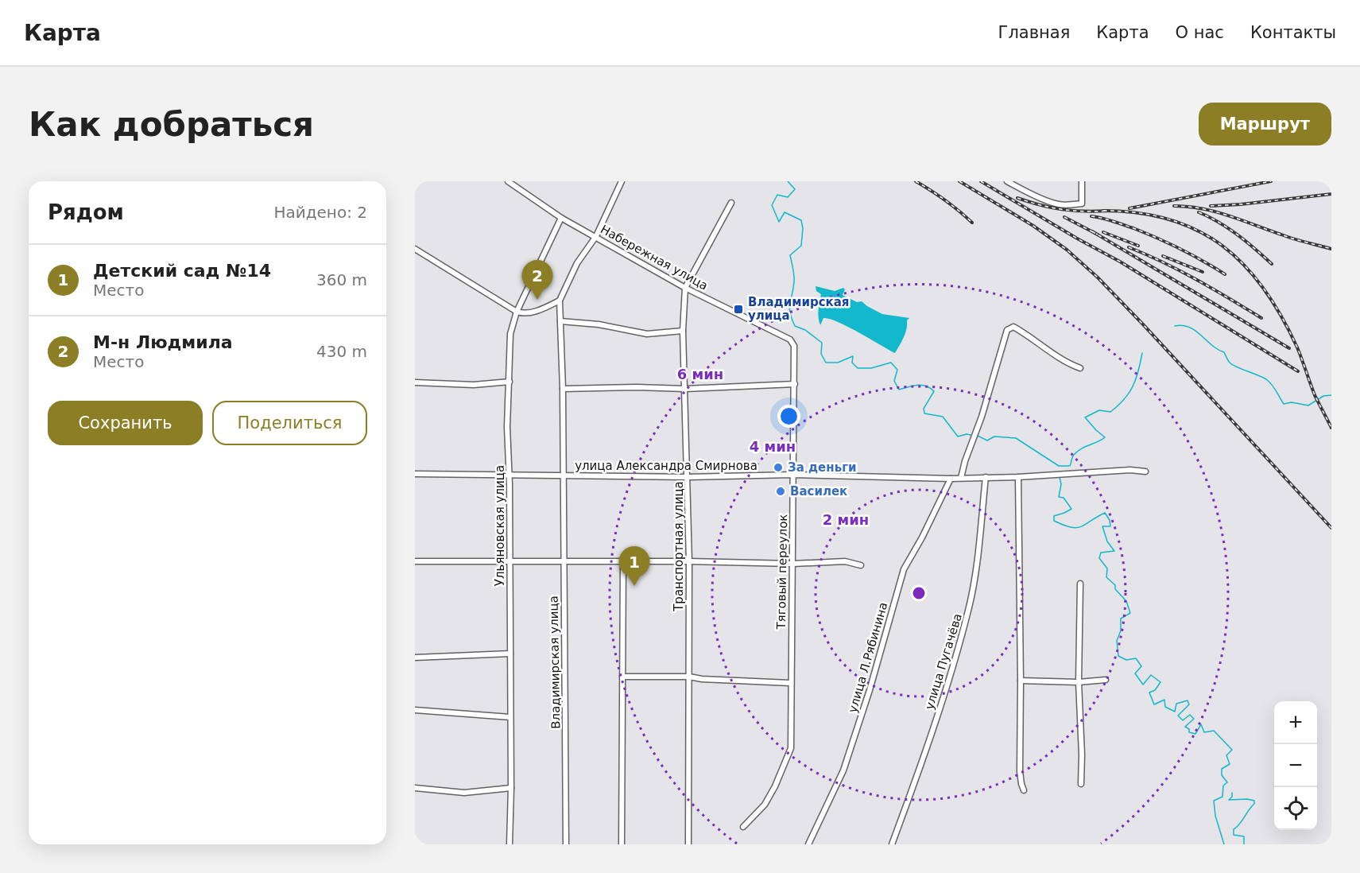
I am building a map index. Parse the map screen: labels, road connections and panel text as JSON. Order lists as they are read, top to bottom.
{
  "streets": {
    "street": [
      "Набережная улица",
      "улица Александра Смирнова",
      "Ульяновская улица",
      "Транспортная улица",
      "Тяговый переулок",
      "улица Л.Рябинина",
      "улица Пугачёва",
      "Владимирская улица"
    ]
  },
  "crossings": [
    ["Набережная улица", "Ульяновская улица"],
    ["Набережная улица", "Транспортная улица"],
    ["Набережная улица", "Тяговый переулок"],
    ["Набережная улица", "Владимирская улица"],
    ["улица Александра Смирнова", "Ульяновская улица"],
    ["улица Александра Смирнова", "Транспортная улица"],
    ["улица Александра Смирнова", "Тяговый переулок"],
    ["улица Александра Смирнова", "улица Л.Рябинина"],
    ["улица Александра Смирнова", "улица Пугачёва"],
    ["улица Александра Смирнова", "Владимирская улица"]
  ],
  "places": {
    "transit": ["Владимирская улица"],
    "other": ["За деньги", "Василек"]
  },
  "page": {
    "header": "Карта",
    "nav": [
      "Главная",
      "Карта",
      "О нас",
      "Контакты"
    ],
    "buttons": [
      "Маршрут",
      ["Сохранить", "Поделиться"]
    ],
    "title": "Как добраться",
    "heading": ["Рядом", "Найдено: 2"],
    "list": [
      {
        "mark": "1",
        "name": "Детский сад №14",
        "note": "Место",
        "value": "360 m"
      },
      {
        "mark": "2",
        "name": "М-н Людмила",
        "note": "Место",
        "value": "430 m"
      }
    ],
    "pins": ["2", "1"],
    "map_buttons": ["+", "−"]
  },
  "rings": ["6 мин", "4 мин", "2 мин"]
}
